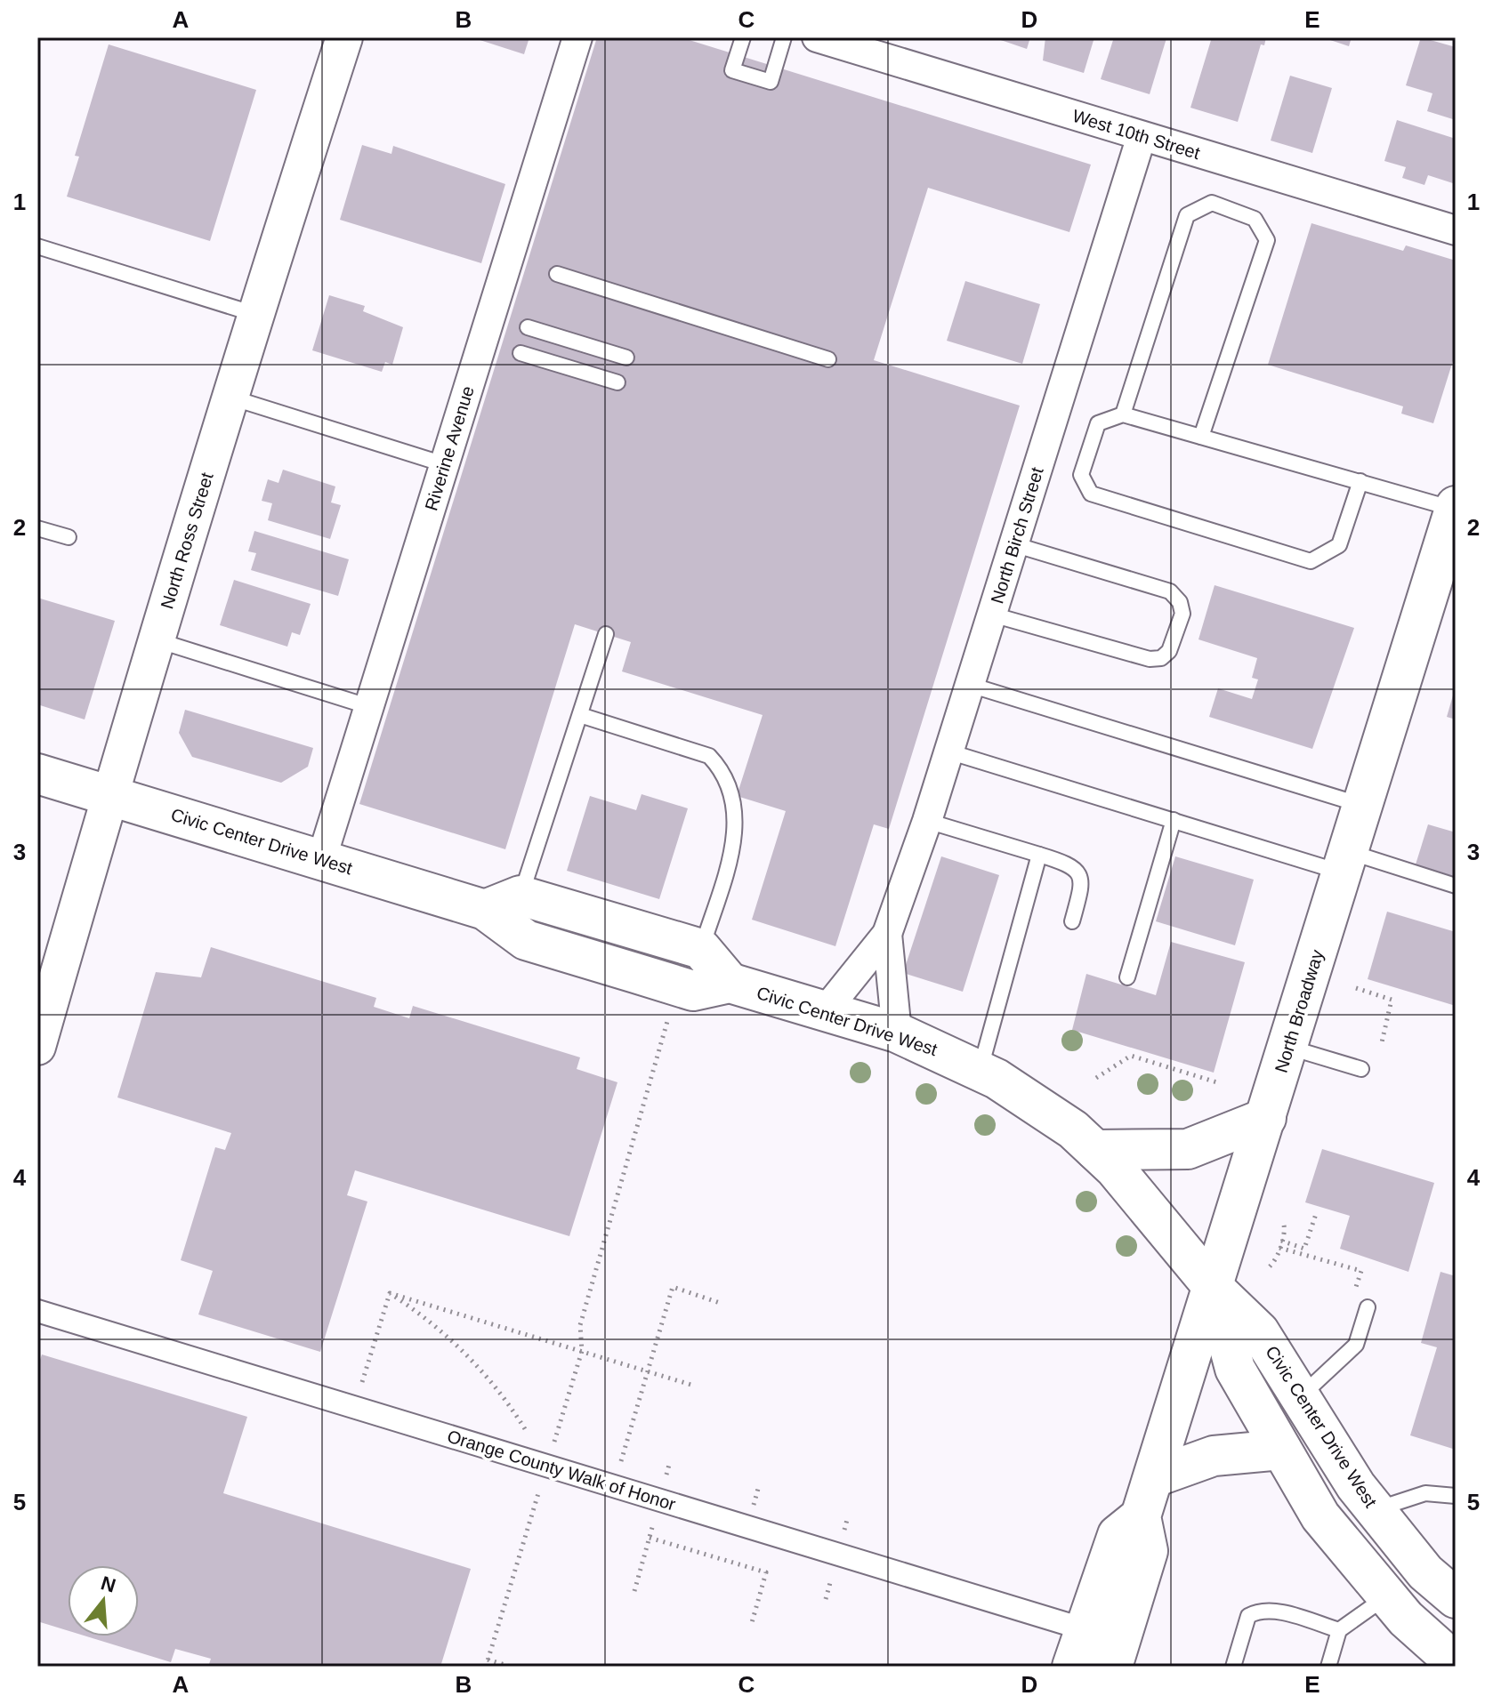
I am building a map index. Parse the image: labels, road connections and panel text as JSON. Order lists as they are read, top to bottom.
{
  "streets": {
    "main road": ["Civic Center Drive West", "North Broadway"],
    "street": [
      "West 10th Street",
      "Riverine Avenue",
      "North Birch Street",
      "North Ross Street",
      "Orange County Walk of Honor"
    ]
  },
  "crossings": [
    ["West 10th Street", "North Birch Street"],
    ["Riverine Avenue", "Civic Center Drive West"],
    ["North Birch Street", "Civic Center Drive West"],
    ["North Ross Street", "Civic Center Drive West"],
    ["Civic Center Drive West", "North Broadway"],
    ["North Broadway", "Orange County Walk of Honor"]
  ],
  "north": "top",
  "grid": {
    "columns": [
      "A",
      "B",
      "C",
      "D",
      "E"
    ],
    "rows": [
      "1",
      "2",
      "3",
      "4",
      "5"
    ]
  }
}
